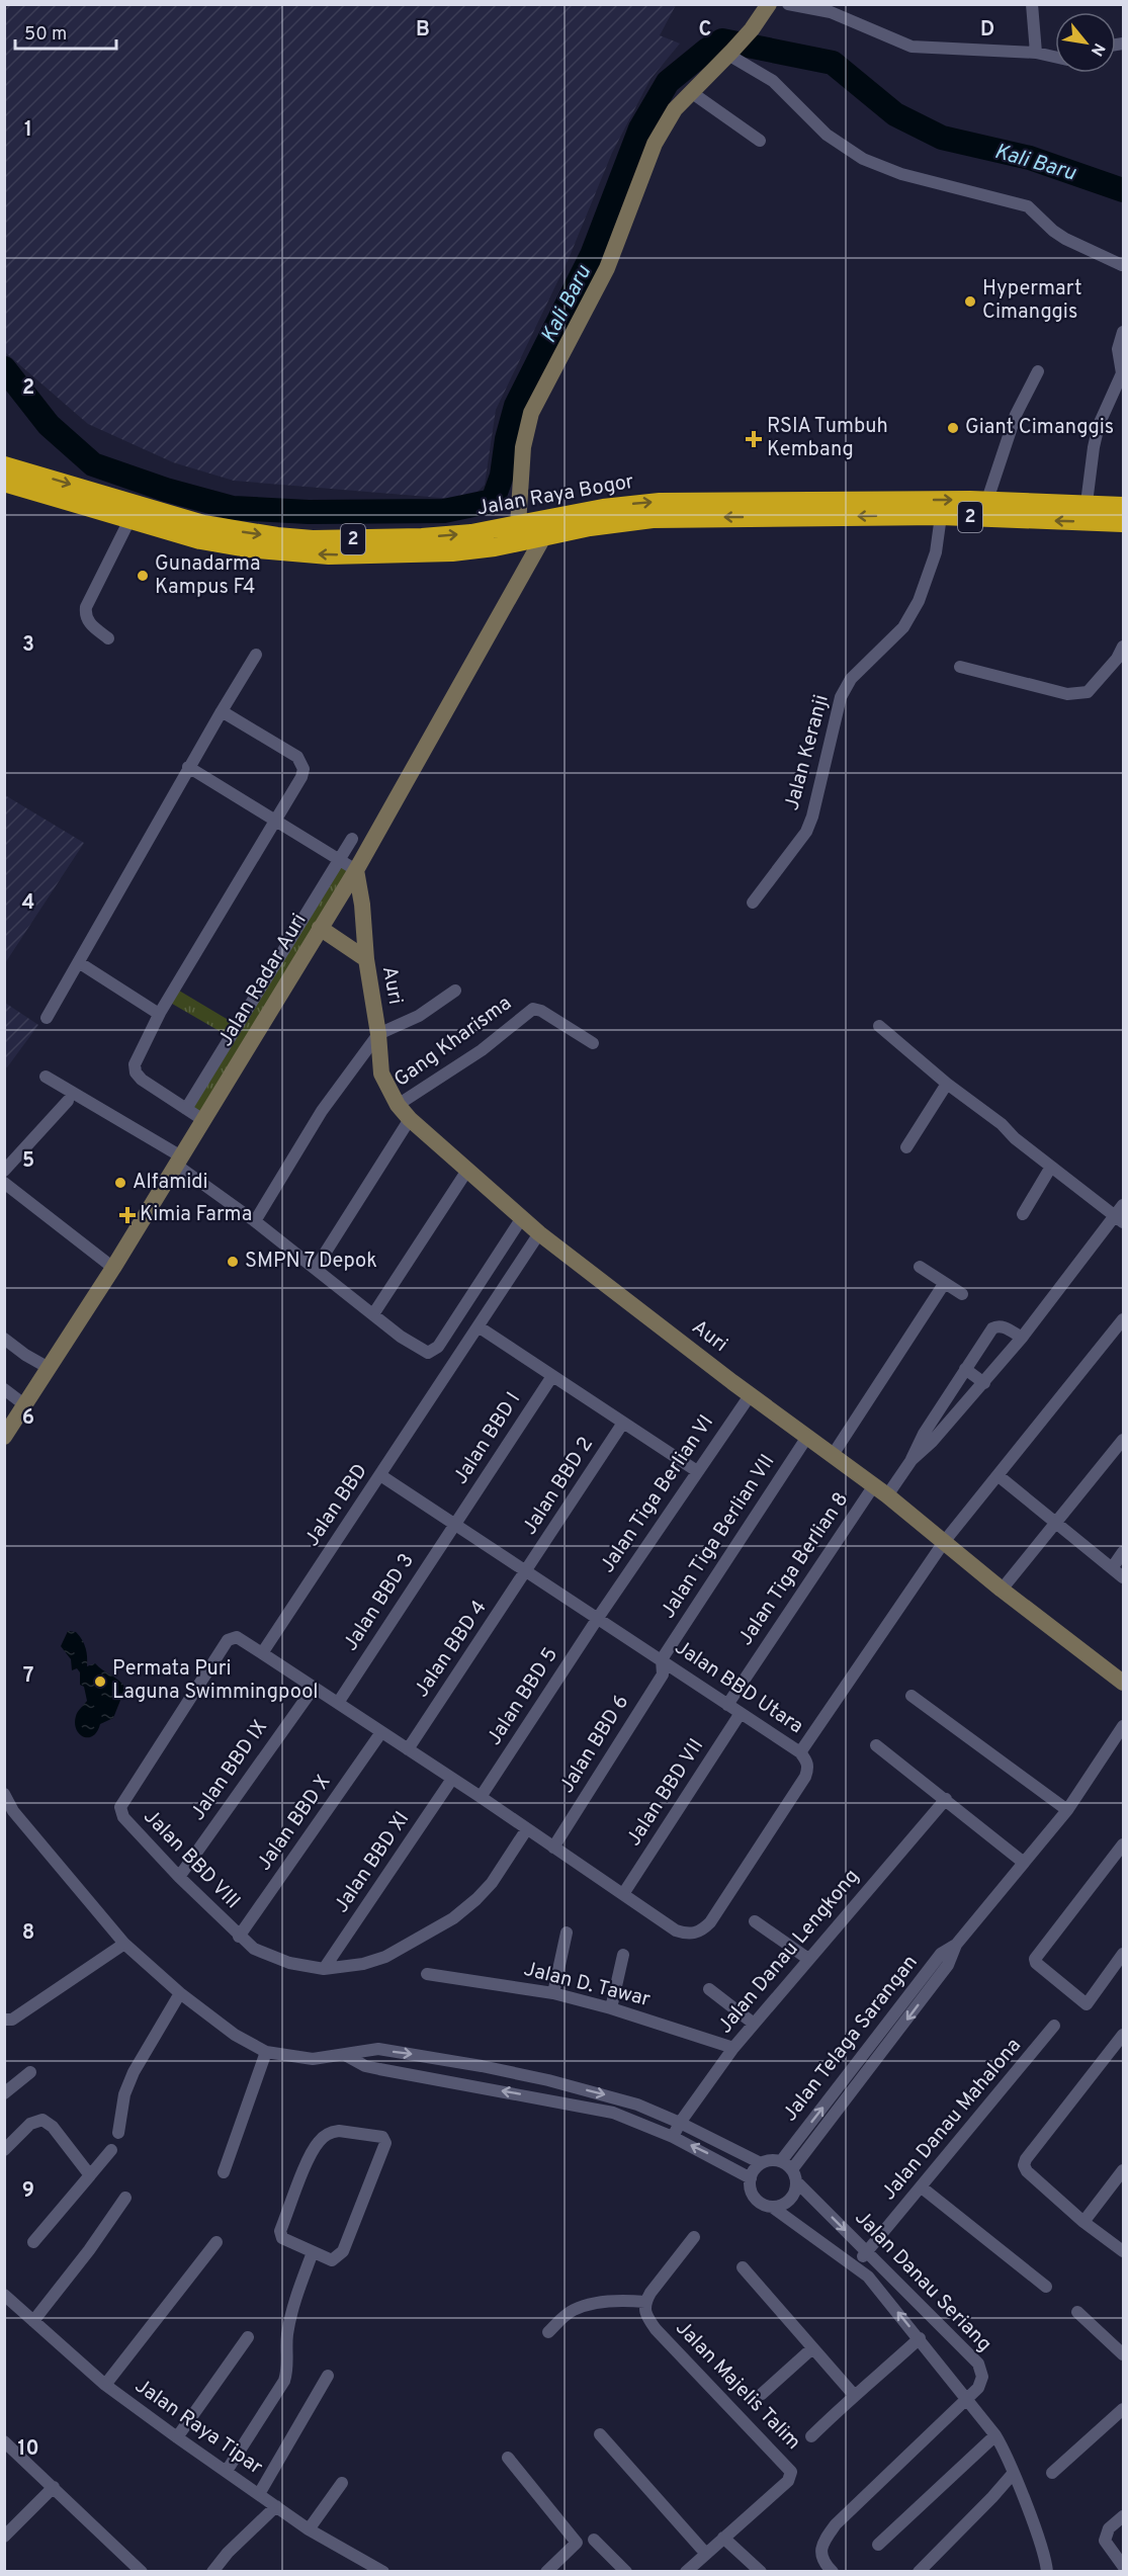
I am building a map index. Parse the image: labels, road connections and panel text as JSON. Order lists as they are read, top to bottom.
{
  "streets": {
    "highway": ["Jalan Raya Bogor", "2"],
    "main road": ["Jalan Radar Auri", "Auri"],
    "street": [
      "Jalan Keranji",
      "Gang Kharisma",
      "Jalan BBD I",
      "Jalan BBD 2",
      "Jalan Tiga Berlian VI",
      "Jalan BBD",
      "Jalan Tiga Berlian VII",
      "Jalan Tiga Berlian 8",
      "Jalan BBD 3",
      "Jalan BBD 4",
      "Jalan BBD Utara",
      "Jalan BBD 5",
      "Jalan BBD 6",
      "Jalan BBD IX",
      "Jalan BBD VII",
      "Jalan BBD X",
      "Jalan BBD VIII",
      "Jalan BBD XI",
      "Jalan Danau Lengkong",
      "Jalan D. Tawar",
      "Jalan Telaga Sarangan",
      "Jalan Danau Mahalona",
      "Jalan Danau Seriang",
      "Jalan Majelis Talim",
      "Jalan Raya Tipar"
    ]
  },
  "crossings": [
    ["Jalan Raya Bogor", "Jalan Keranji"],
    ["Jalan Raya Bogor", "Jalan Radar Auri"],
    ["Jalan Radar Auri", "Auri"],
    ["Auri", "Gang Kharisma"],
    ["Auri", "Jalan Tiga Berlian VI"],
    ["Auri", "Jalan BBD"],
    ["Auri", "Jalan Tiga Berlian VII"],
    ["Auri", "Jalan Tiga Berlian 8"],
    ["Jalan BBD I", "Jalan BBD 3"],
    ["Jalan BBD I", "Jalan BBD Utara"],
    ["Jalan BBD 2", "Jalan BBD 4"],
    ["Jalan BBD 2", "Jalan BBD Utara"],
    ["Jalan Tiga Berlian VI", "Jalan BBD Utara"],
    ["Jalan Tiga Berlian VI", "Jalan BBD 5"],
    ["Jalan BBD", "Jalan BBD Utara"],
    ["Jalan BBD", "Jalan BBD VIII"],
    ["Jalan Tiga Berlian VII", "Jalan BBD Utara"],
    ["Jalan Tiga Berlian VII", "Jalan BBD 6"],
    ["Jalan Tiga Berlian 8", "Jalan BBD Utara"],
    ["Jalan BBD 3", "Jalan BBD Utara"],
    ["Jalan BBD 4", "Jalan BBD Utara"],
    ["Jalan BBD Utara", "Jalan BBD 5"],
    ["Jalan BBD Utara", "Jalan BBD 6"],
    ["Jalan BBD Utara", "Jalan BBD VII"],
    ["Jalan BBD Utara", "Jalan BBD XI"],
    ["Jalan BBD IX", "Jalan BBD VIII"],
    ["Jalan BBD X", "Jalan BBD VIII"],
    ["Jalan BBD VIII", "Jalan BBD XI"],
    ["Jalan Danau Lengkong", "Jalan D. Tawar"],
    ["Jalan Telaga Sarangan", "Jalan Danau Seriang"],
    ["Jalan Danau Mahalona", "Jalan Danau Seriang"]
  ],
  "water": ["Kali Baru"],
  "places": {
    "other": [
      "Hypermart Cimanggis",
      "Giant Cimanggis",
      "Gunadarma Kampus F4",
      "Alfamidi",
      "SMPN 7 Depok",
      "Permata Puri Laguna Swimmingpool"
    ],
    "health": ["RSIA Tumbuh Kembang", "Kimia Farma"]
  },
  "scale_bar": "50 m",
  "north": "bottom right",
  "grid": {
    "columns": ["B", "C", "D"],
    "rows": [
      "1",
      "2",
      "3",
      "4",
      "5",
      "6",
      "7",
      "8",
      "9",
      "10"
    ]
  }
}
